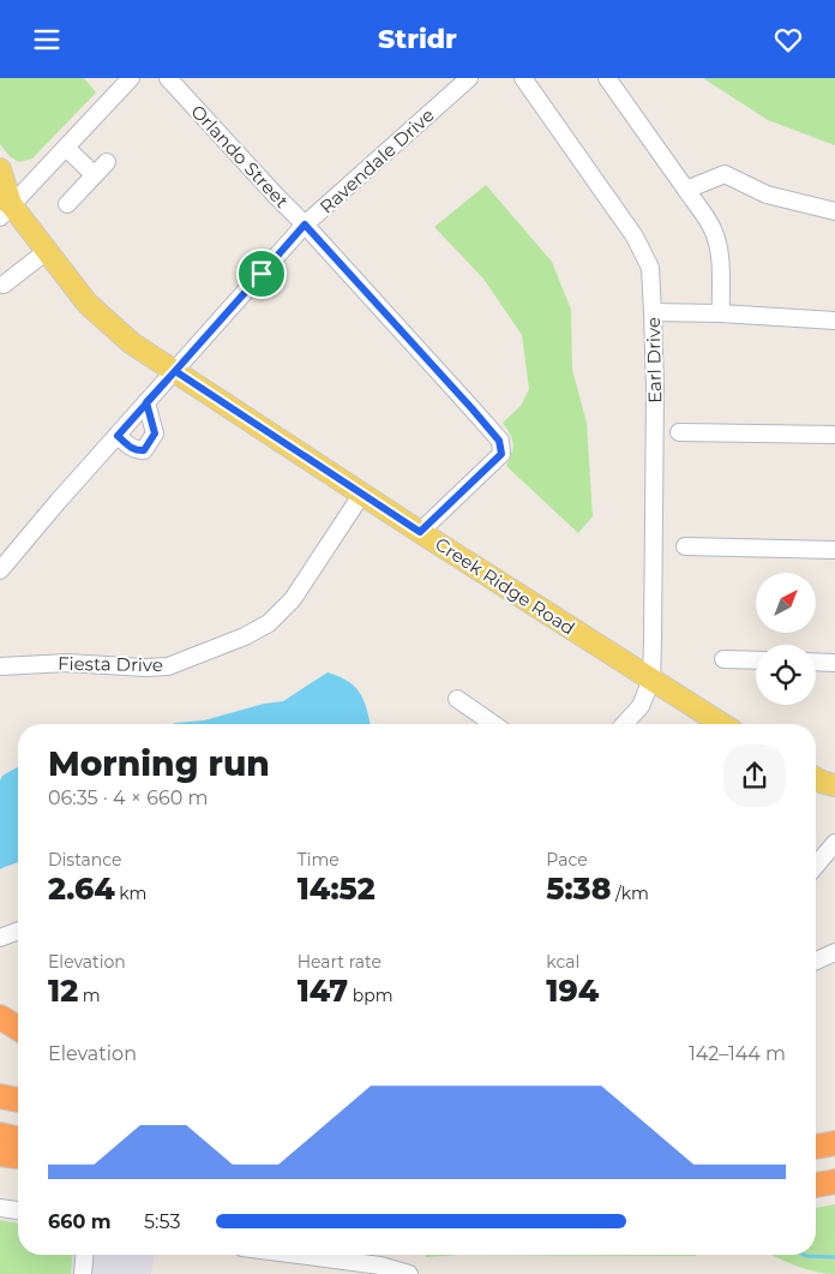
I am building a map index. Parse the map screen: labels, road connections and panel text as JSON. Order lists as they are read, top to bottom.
{
  "streets": {
    "main road": ["Creek Ridge Road"],
    "street": [
      "Orlando Street",
      "Ravendale Drive",
      "Earl Drive",
      "Fiesta Drive"
    ]
  },
  "crossings": [
    ["Orlando Street", "Ravendale Drive"],
    ["Orlando Street", "Creek Ridge Road"],
    ["Ravendale Drive", "Creek Ridge Road"],
    ["Earl Drive", "Creek Ridge Road"],
    ["Creek Ridge Road", "Fiesta Drive"]
  ],
  "north": "top right",
  "page": {
    "header": "Stridr",
    "heading": ["Morning run", "06:35 · 4 × 660 m"],
    "stats": [
      ["Distance", "2.64 km"],
      ["Time", "14:52"],
      ["Pace", "5:38 /km"],
      ["Elevation", "12 m"],
      ["Heart rate", "147 bpm"],
      ["kcal", "194"]
    ],
    "chart": ["Elevation", "142–144 m"],
    "list": [
      {
        "name": "660 m",
        "note": "5:53"
      }
    ]
  }
}
